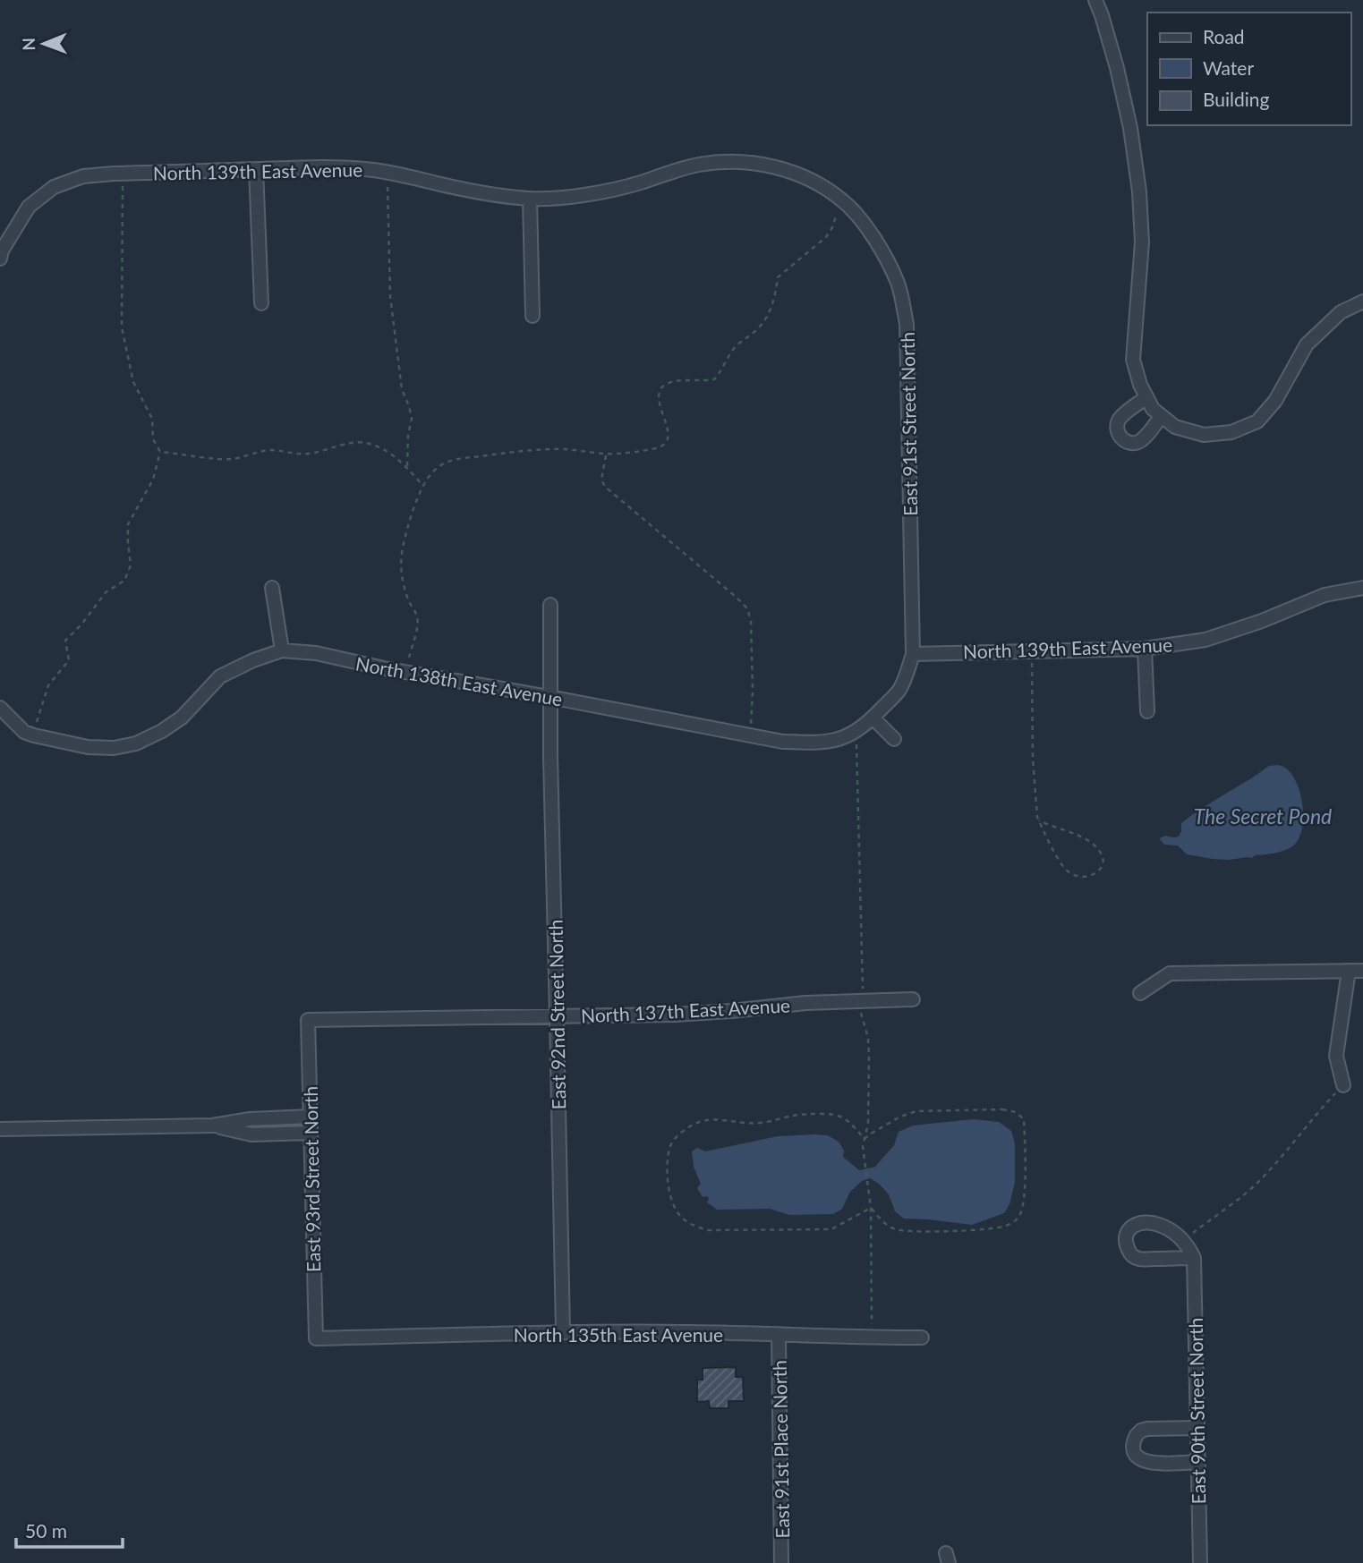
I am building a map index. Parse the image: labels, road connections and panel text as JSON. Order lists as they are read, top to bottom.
{
  "streets": {
    "street": [
      "North 139th East Avenue",
      "East 91st Street North",
      "North 138th East Avenue",
      "North 137th East Avenue",
      "East 92nd Street North",
      "East 93rd Street North",
      "North 135th East Avenue",
      "East 90th Street North",
      "East 91st Place North"
    ]
  },
  "crossings": [
    ["North 139th East Avenue", "East 91st Street North"],
    ["North 139th East Avenue", "North 138th East Avenue"],
    ["East 91st Street North", "North 138th East Avenue"],
    ["North 138th East Avenue", "East 92nd Street North"],
    ["North 137th East Avenue", "East 92nd Street North"],
    ["North 137th East Avenue", "East 93rd Street North"],
    ["East 92nd Street North", "North 135th East Avenue"],
    ["East 93rd Street North", "North 135th East Avenue"],
    ["North 135th East Avenue", "East 91st Place North"]
  ],
  "water": ["The Secret Pond"],
  "legend": ["Road", "Water", "Building"],
  "scale_bar": "50 m",
  "north": "left"
}
